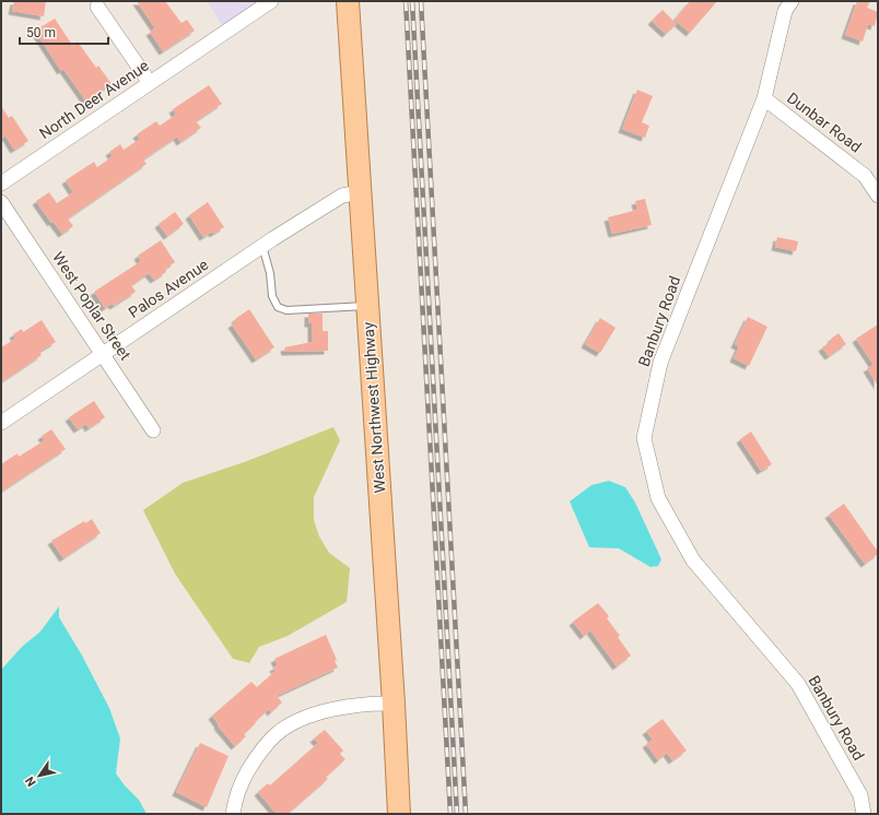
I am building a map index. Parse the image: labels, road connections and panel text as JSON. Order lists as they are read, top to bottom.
{
  "streets": {
    "main road": ["West Northwest Highway"],
    "street": [
      "North Deer Avenue",
      "Dunbar Road",
      "Palos Avenue",
      "West Poplar Street",
      "Banbury Road"
    ]
  },
  "crossings": [
    ["Dunbar Road", "Banbury Road"],
    ["Palos Avenue", "West Poplar Street"],
    ["Palos Avenue", "West Northwest Highway"]
  ],
  "scale_bar": "50 m",
  "north": "bottom left"
}
